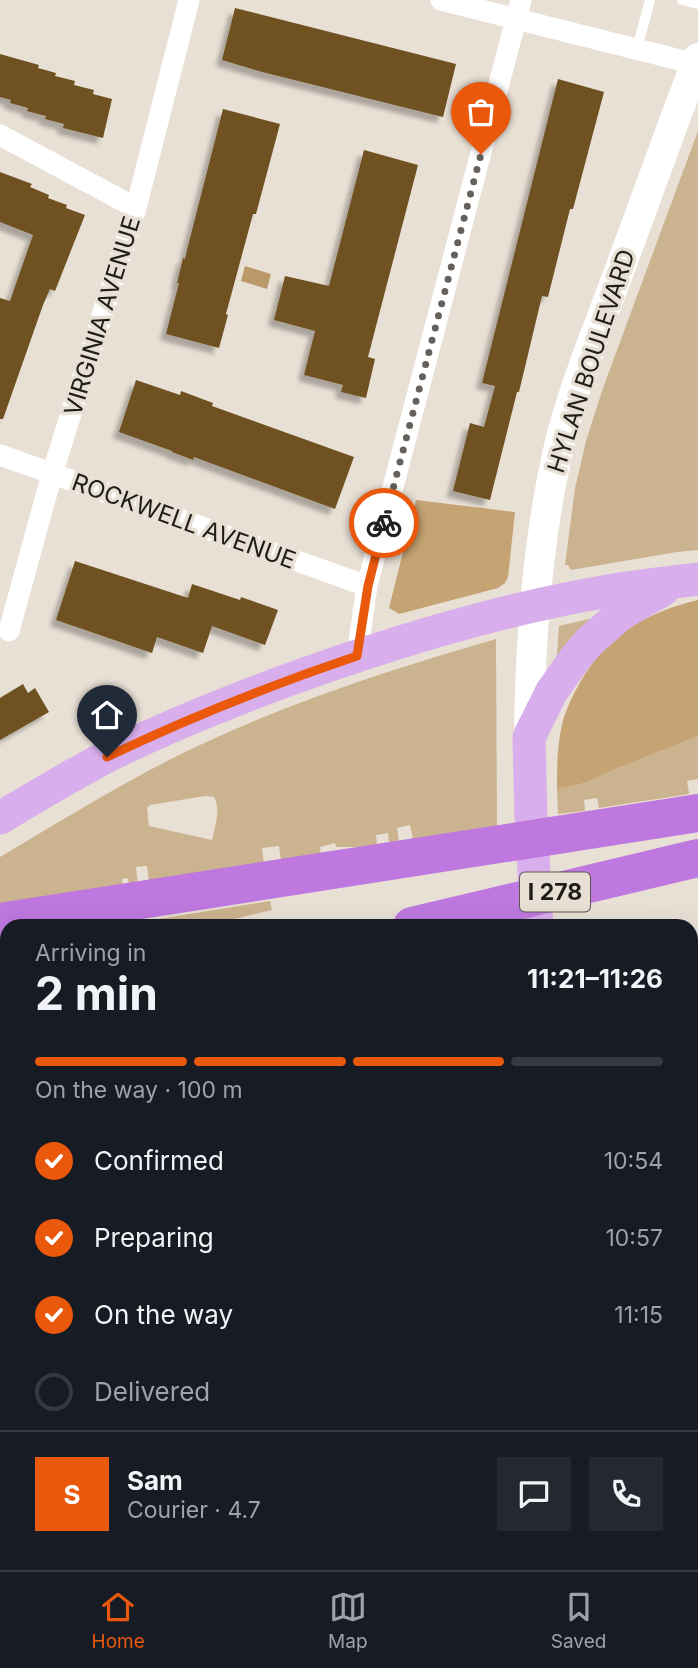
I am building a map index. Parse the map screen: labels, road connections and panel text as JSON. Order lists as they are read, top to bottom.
{
  "streets": {
    "highway": ["I 278"],
    "main road": ["HYLAN BOULEVARD"],
    "street": ["VIRGINIA AVENUE", "ROCKWELL AVENUE"]
  },
  "crossings": [
    ["VIRGINIA AVENUE", "ROCKWELL AVENUE"]
  ],
  "page": {
    "heading": ["2 min", "Arriving in", "11:21–11:26"],
    "panel": ["Sam", "Courier · 4.7"],
    "bar": "On the way · 100 m",
    "list": [
      ["Confirmed", "10:54"],
      ["Preparing", "10:57"],
      ["On the way", "11:15"],
      "Delivered"
    ],
    "round": "S",
    "tabs": ["Home", "Map", "Saved"]
  }
}
